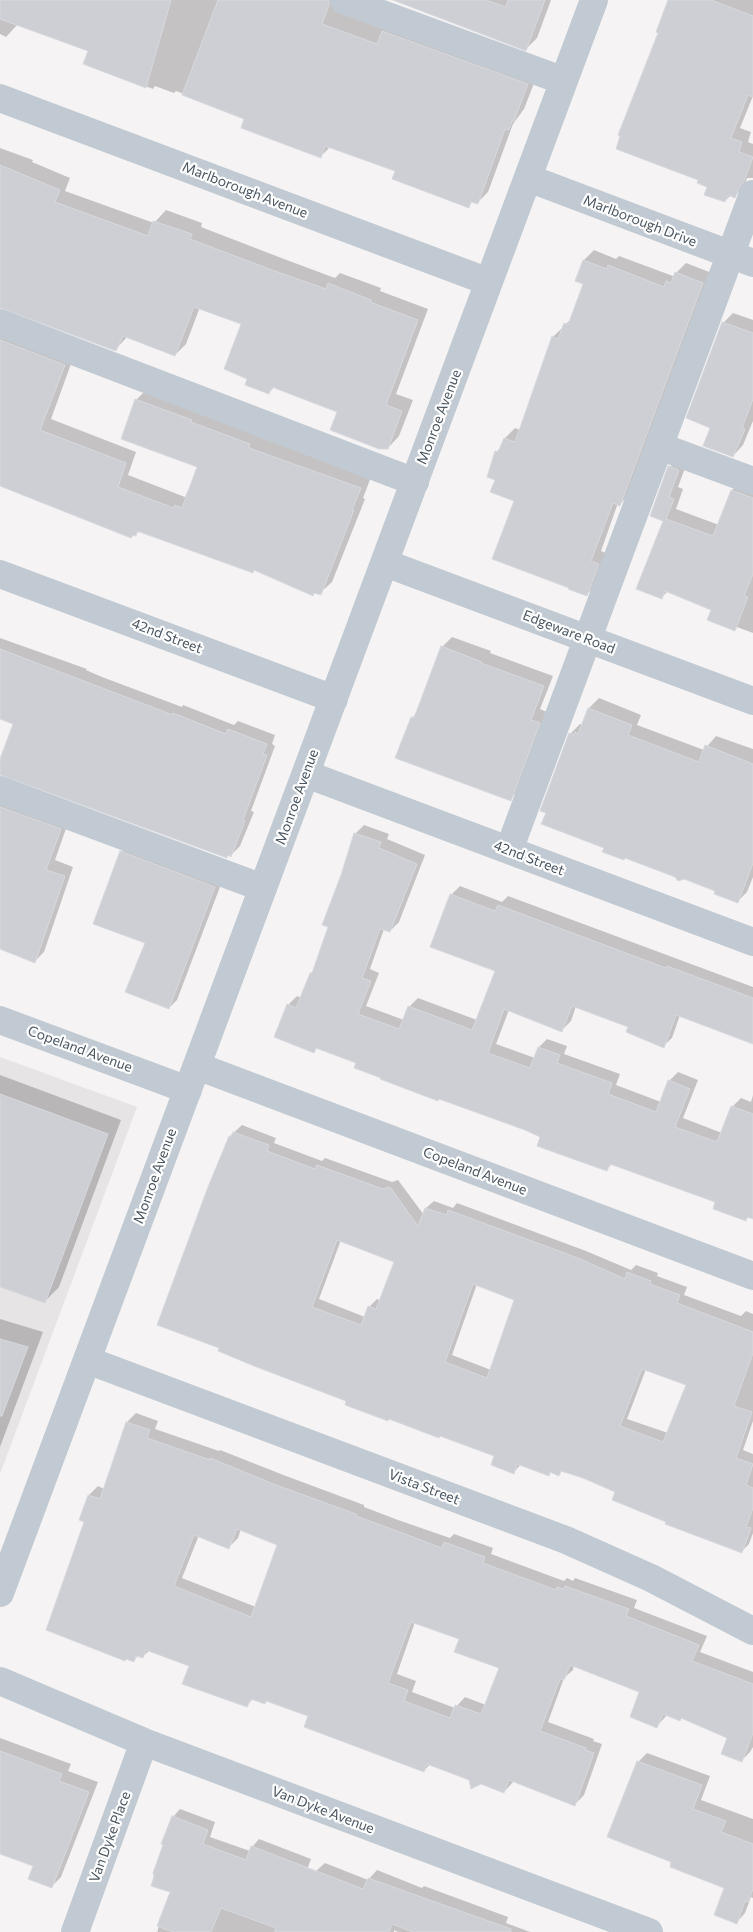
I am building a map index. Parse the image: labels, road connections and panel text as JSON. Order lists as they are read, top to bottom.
{
  "streets": {
    "street": [
      "Marlborough Avenue",
      "Marlborough Drive",
      "Monroe Avenue",
      "Edgeware Road",
      "42nd Street",
      "Copeland Avenue",
      "Vista Street",
      "Van Dyke Avenue",
      "Van Dyke Place"
    ]
  },
  "crossings": [
    ["Marlborough Avenue", "Monroe Avenue"],
    ["Marlborough Drive", "Monroe Avenue"],
    ["Monroe Avenue", "Edgeware Road"],
    ["Monroe Avenue", "42nd Street"],
    ["Monroe Avenue", "Copeland Avenue"],
    ["Monroe Avenue", "Vista Street"],
    ["Van Dyke Avenue", "Van Dyke Place"]
  ]
}
